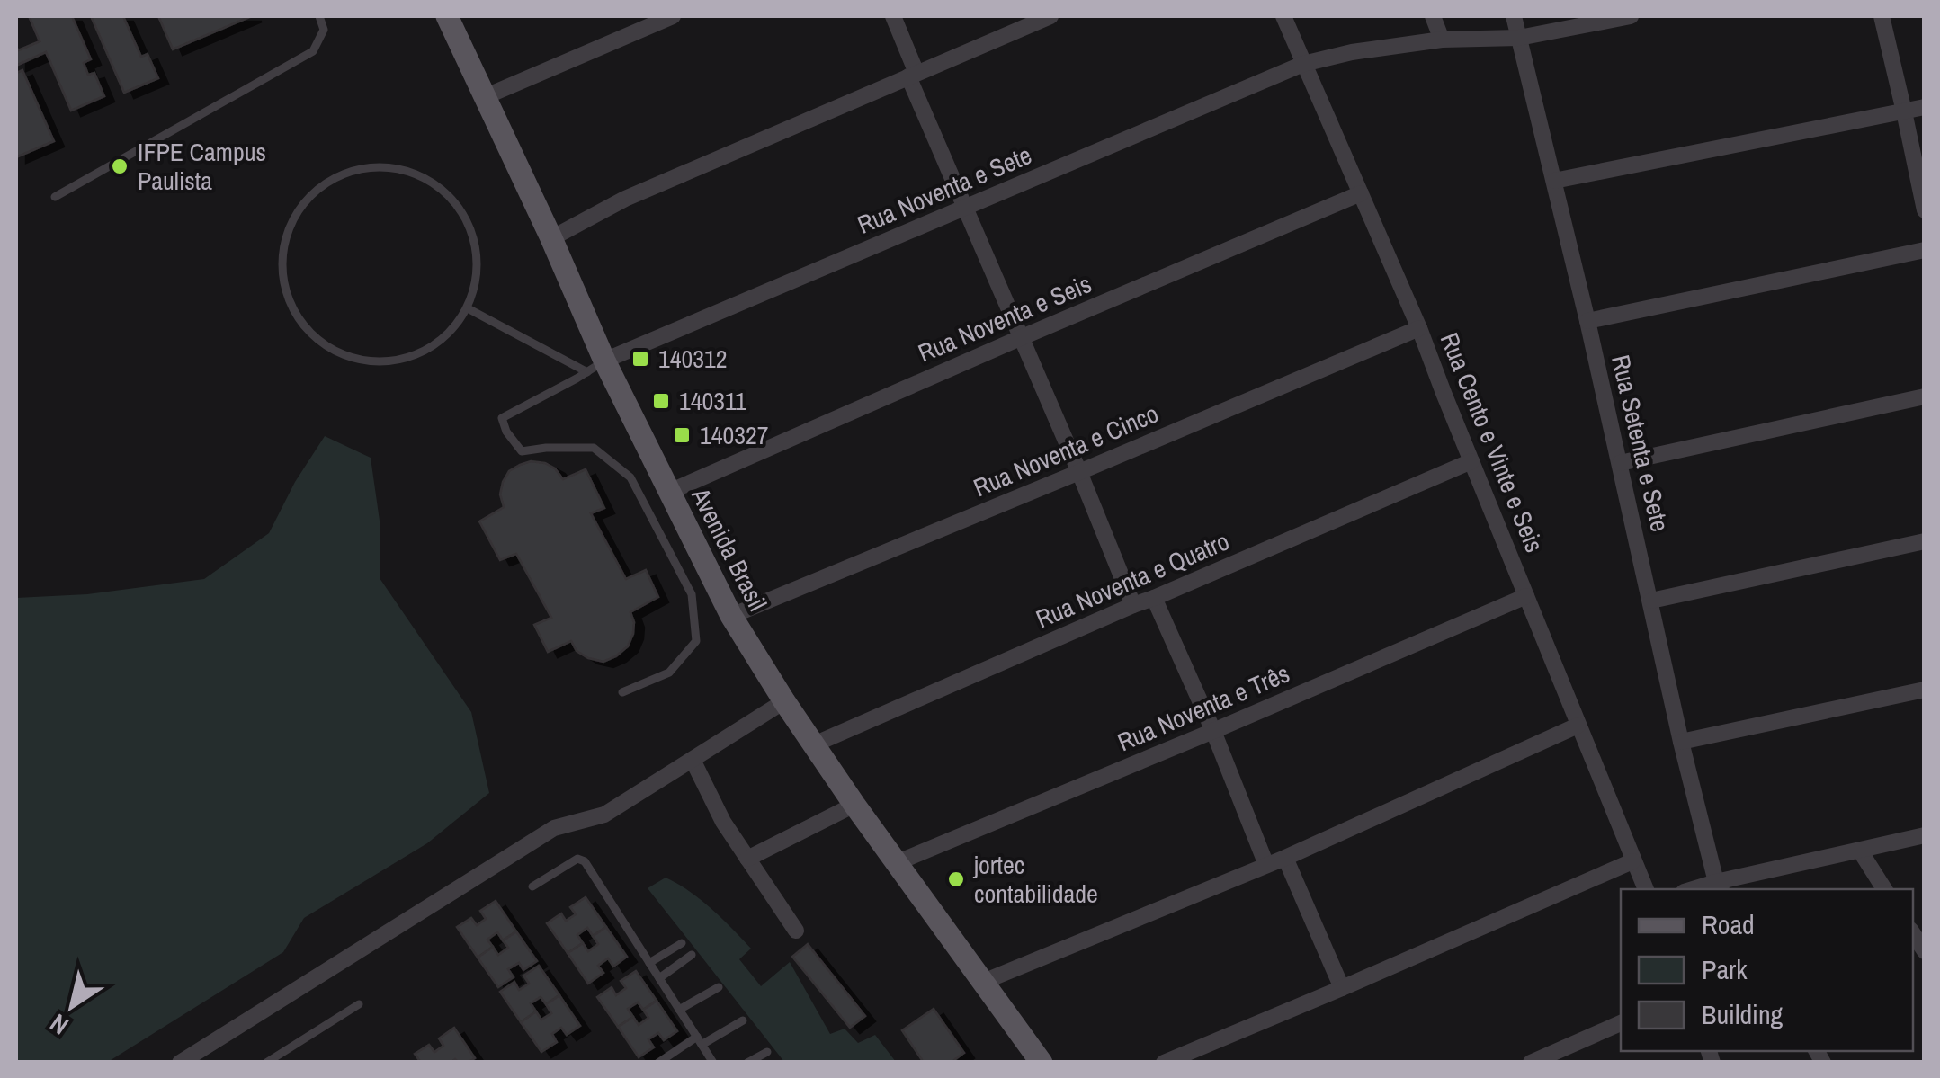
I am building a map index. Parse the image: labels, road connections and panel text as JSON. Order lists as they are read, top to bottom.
{
  "streets": {
    "main road": ["Avenida Brasil"],
    "street": [
      "Rua Noventa e Sete",
      "Rua Noventa e Seis",
      "Rua Cento e Vinte e Seis",
      "Rua Setenta e Sete",
      "Rua Noventa e Cinco",
      "Rua Noventa e Quatro",
      "Rua Noventa e Três"
    ]
  },
  "crossings": [
    ["Rua Noventa e Sete", "Rua Cento e Vinte e Seis"],
    ["Rua Noventa e Sete", "Rua Setenta e Sete"],
    ["Rua Noventa e Sete", "Avenida Brasil"],
    ["Rua Noventa e Seis", "Rua Cento e Vinte e Seis"],
    ["Rua Noventa e Seis", "Avenida Brasil"],
    ["Rua Cento e Vinte e Seis", "Rua Noventa e Cinco"],
    ["Rua Cento e Vinte e Seis", "Rua Noventa e Quatro"],
    ["Rua Cento e Vinte e Seis", "Rua Noventa e Três"],
    ["Rua Noventa e Cinco", "Avenida Brasil"],
    ["Avenida Brasil", "Rua Noventa e Quatro"],
    ["Avenida Brasil", "Rua Noventa e Três"]
  ],
  "places": {
    "other": ["IFPE Campus Paulista", "jortec contabilidade"],
    "transit": ["140312", "140311", "140327"]
  },
  "legend": ["Road", "Park", "Building"],
  "north": "bottom left"
}
